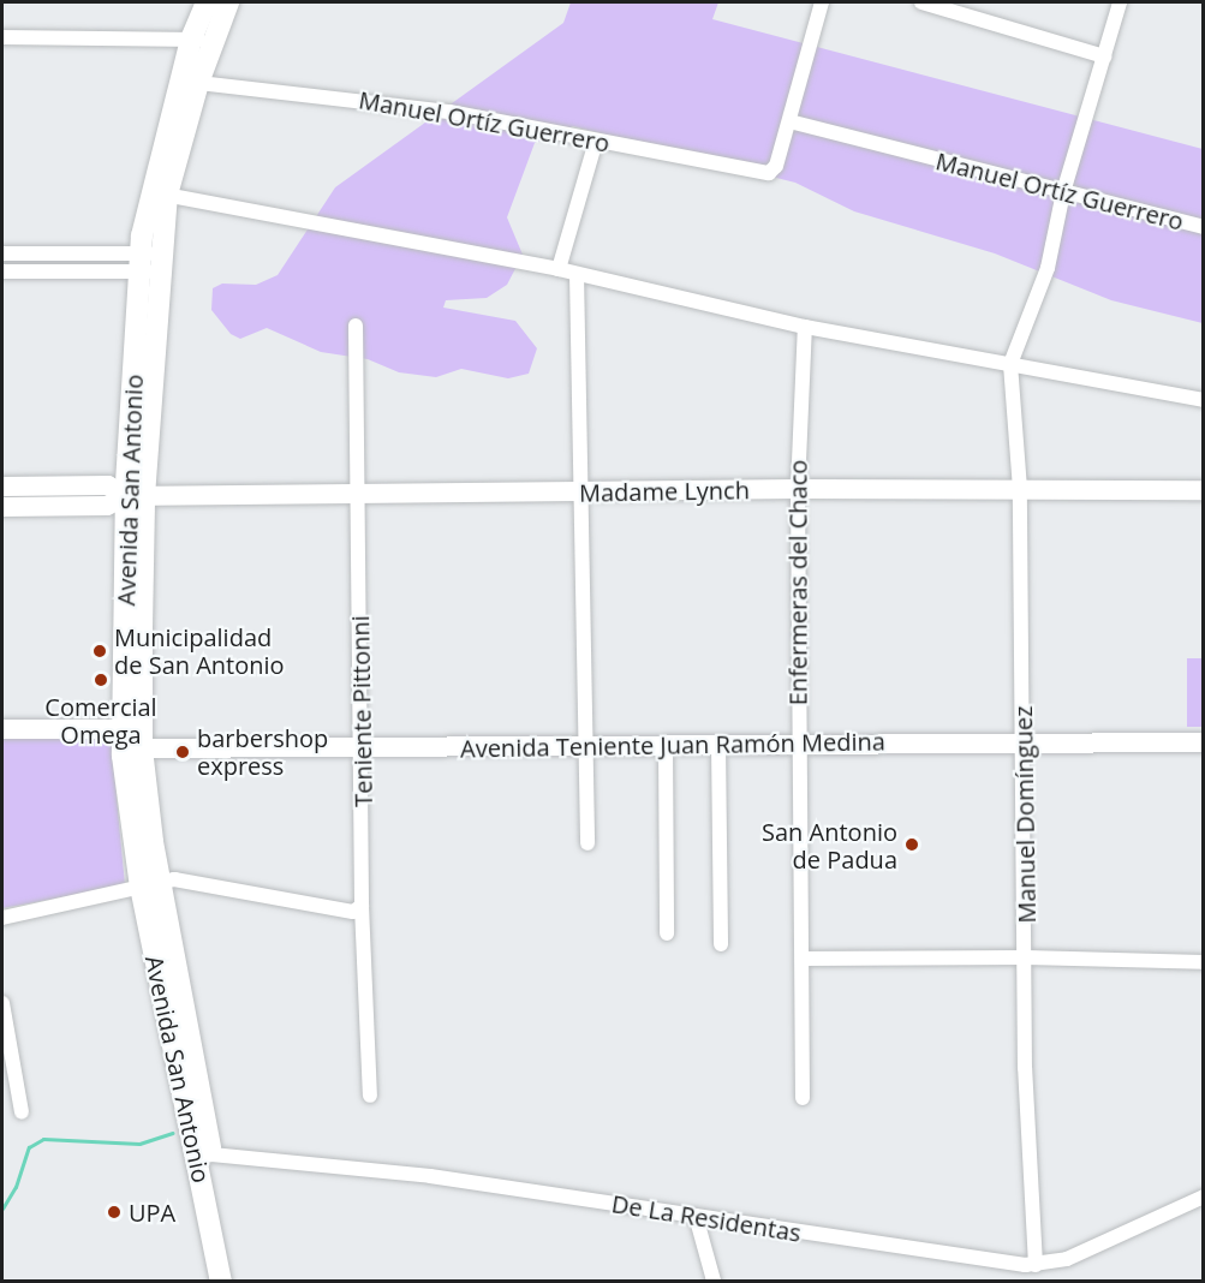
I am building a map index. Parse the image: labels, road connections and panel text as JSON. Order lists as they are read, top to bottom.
{
  "streets": {
    "main road": ["Avenida San Antonio"],
    "street": [
      "Manuel Ortíz Guerrero",
      "Madame Lynch",
      "Enfermeras del Chaco",
      "Teniente Pittonni",
      "Avenida Teniente Juan Ramón Medina",
      "Manuel Domínguez",
      "De La Residentas"
    ]
  },
  "crossings": [
    ["Manuel Ortíz Guerrero", "Avenida San Antonio"],
    ["Avenida San Antonio", "Madame Lynch"],
    ["Avenida San Antonio", "Avenida Teniente Juan Ramón Medina"],
    ["Avenida San Antonio", "De La Residentas"],
    ["Madame Lynch", "Enfermeras del Chaco"],
    ["Madame Lynch", "Teniente Pittonni"],
    ["Madame Lynch", "Manuel Domínguez"],
    ["Enfermeras del Chaco", "Avenida Teniente Juan Ramón Medina"],
    ["Teniente Pittonni", "Avenida Teniente Juan Ramón Medina"],
    ["Avenida Teniente Juan Ramón Medina", "Manuel Domínguez"],
    ["Manuel Domínguez", "De La Residentas"]
  ],
  "places": [
    "Municipalidad de San Antonio",
    "Comercial Omega",
    "barbershop express",
    "San Antonio de Padua",
    "UPA"
  ]
}
